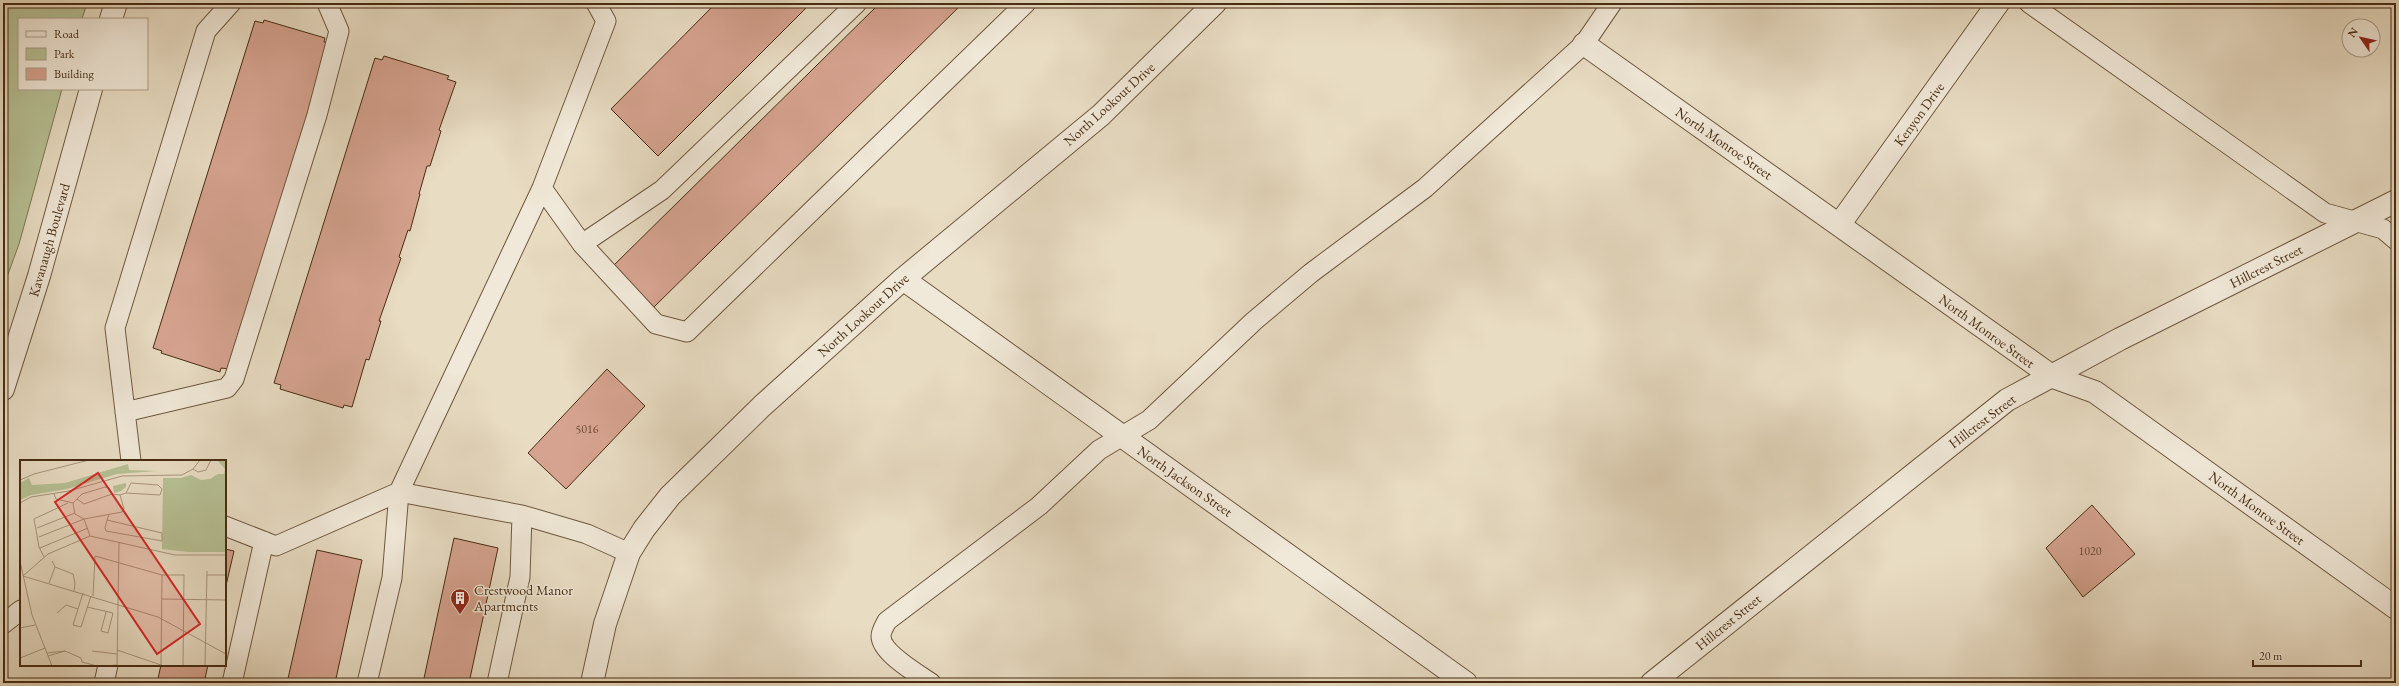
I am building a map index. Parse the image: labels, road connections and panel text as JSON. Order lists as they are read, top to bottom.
{
  "streets": {
    "street": [
      "North Lookout Drive",
      "Kenyon Drive",
      "North Monroe Street",
      "Kavanaugh Boulevard",
      "Hillcrest Street",
      "North Jackson Street"
    ]
  },
  "crossings": [
    ["North Lookout Drive", "North Jackson Street"],
    ["Kenyon Drive", "North Monroe Street"],
    ["North Monroe Street", "Hillcrest Street"]
  ],
  "places": {
    "building": ["Crestwood Manor Apartments"]
  },
  "house_numbers": ["5016", "1020"],
  "legend": ["Road", "Park", "Building"],
  "scale_bar": "20 m",
  "north": "top left"
}
